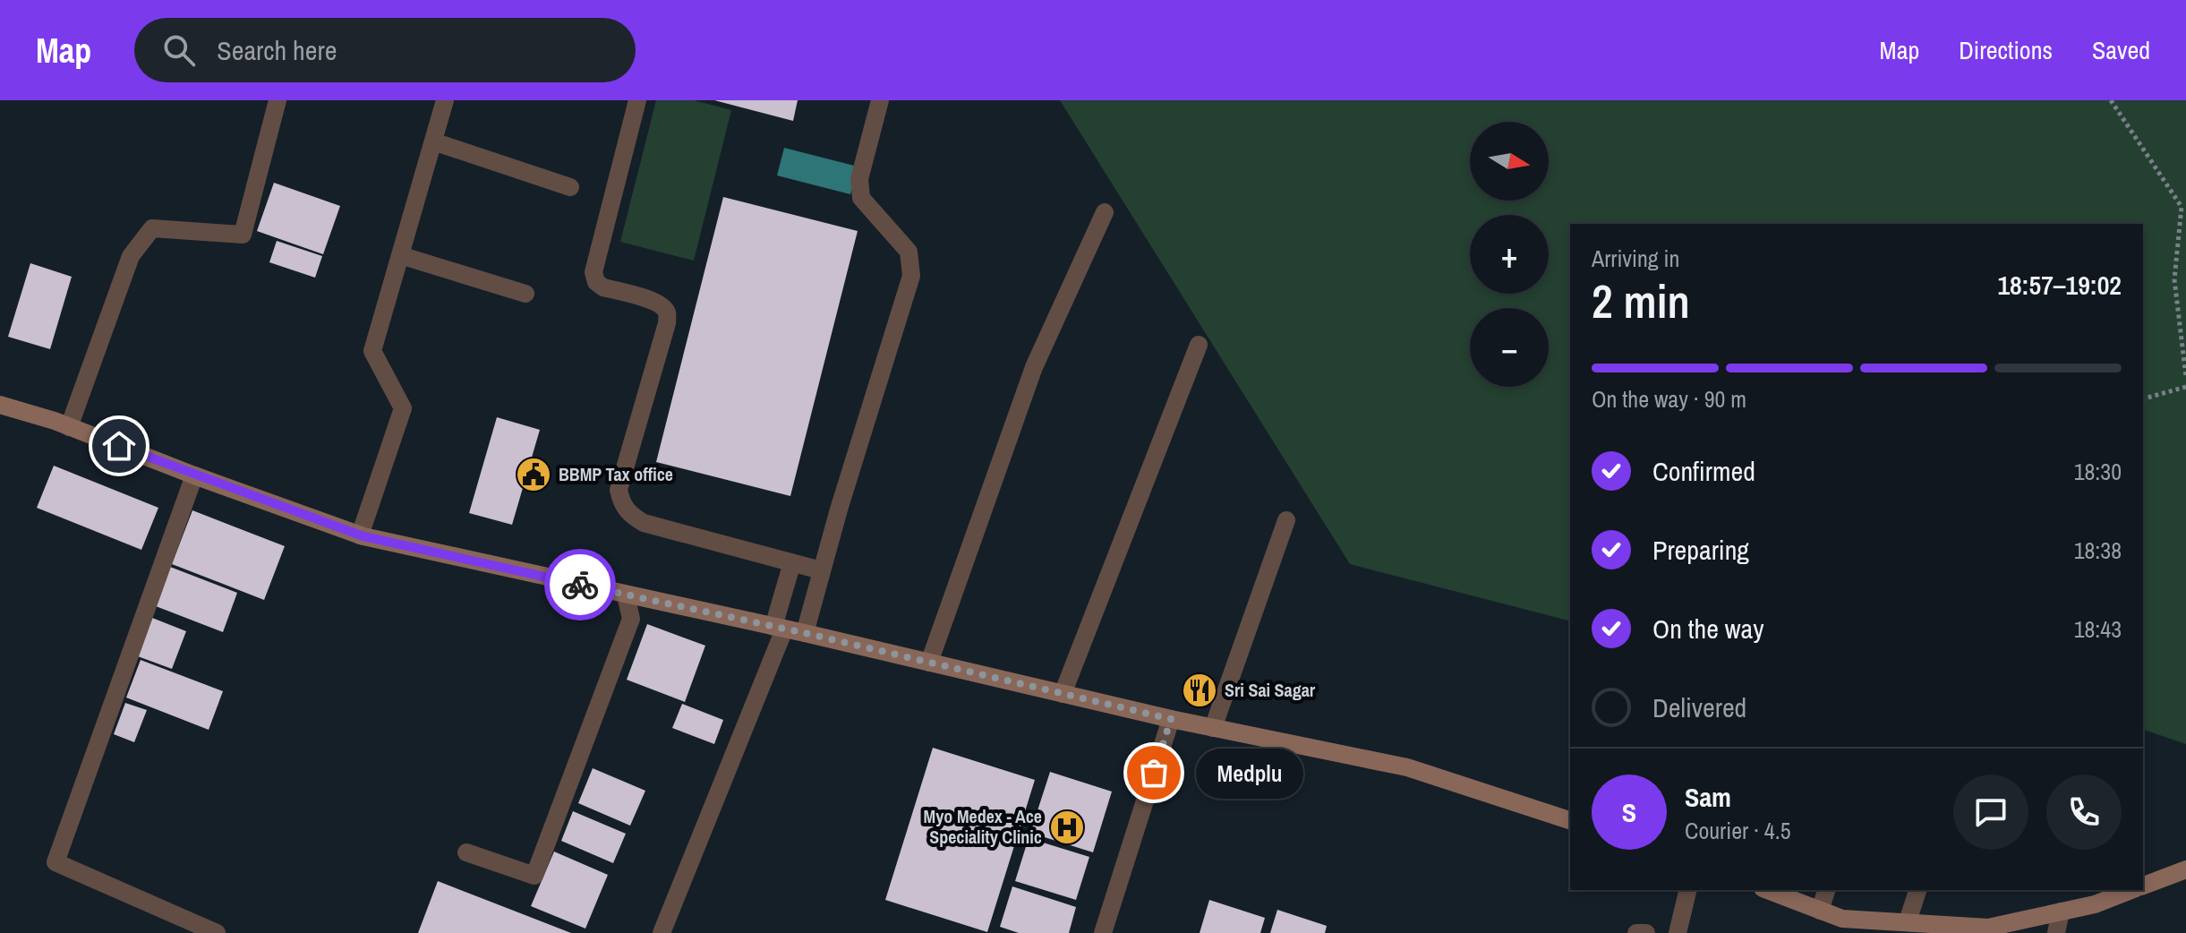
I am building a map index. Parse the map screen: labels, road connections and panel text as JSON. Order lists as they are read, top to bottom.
{
  "places": {
    "public building": ["BBMP Tax office"],
    "restaurant": ["Sri Sai Sagar"],
    "other": ["Medplu"],
    "hospital": ["Myo Medex - Ace Speciality Clinic"]
  },
  "north": "right",
  "page": {
    "header": "Map",
    "search": "Search here",
    "nav": ["Map", "Directions", "Saved"],
    "map_buttons": ["+", "−"],
    "heading": ["2 min", "Arriving in", "18:57–19:02"],
    "panel": ["Sam", "Courier · 4.5"],
    "bar": "On the way · 90 m",
    "list": [
      ["Confirmed", "18:30"],
      ["Preparing", "18:38"],
      ["On the way", "18:43"],
      "Delivered"
    ],
    "bubble": "Medplu",
    "round": "S"
  }
}
